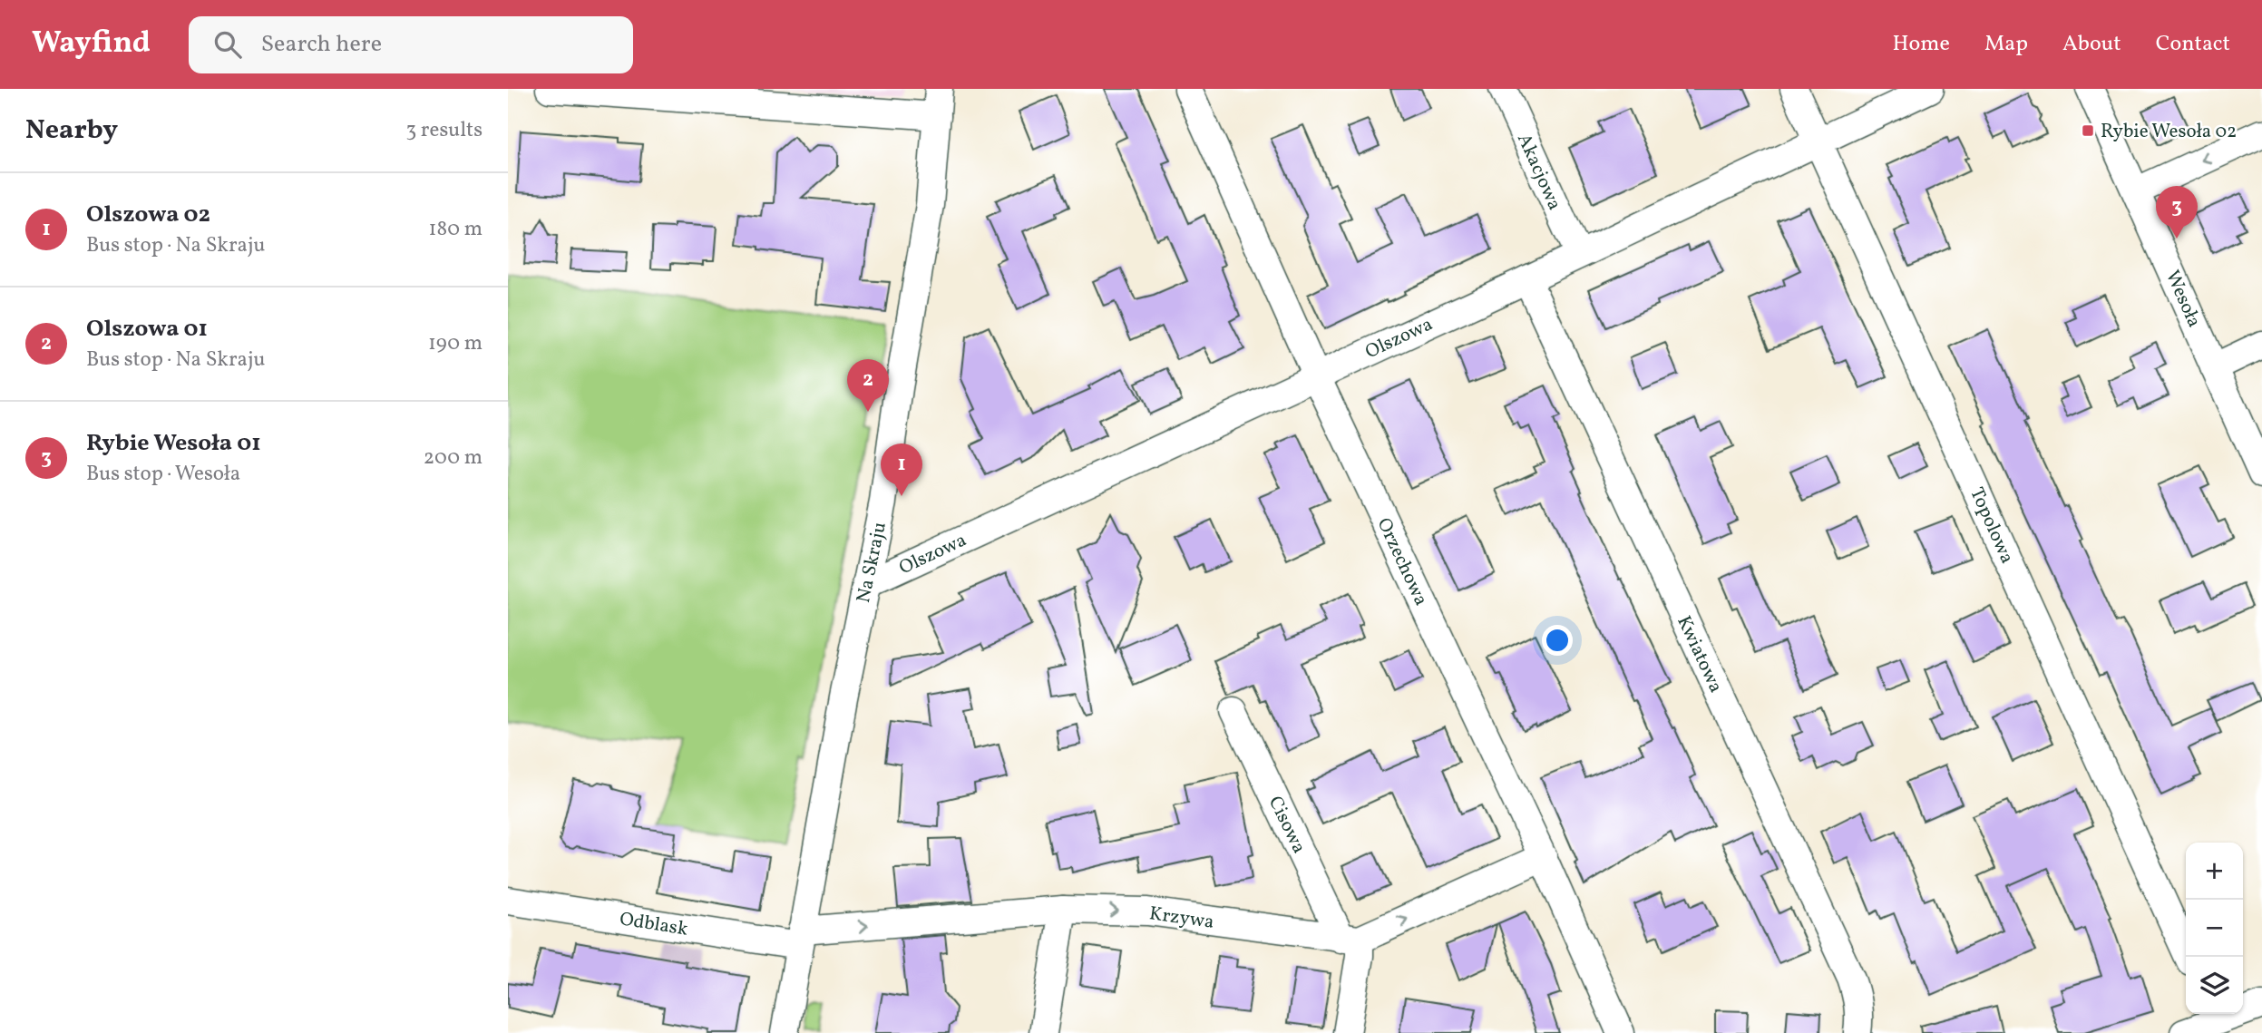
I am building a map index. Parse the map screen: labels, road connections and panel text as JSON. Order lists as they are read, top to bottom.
{
  "streets": {
    "street": [
      "Akacjowa",
      "Wesoła",
      "Olszowa",
      "Topolowa",
      "Orzechowa",
      "Na Skraju",
      "Kwiatowa",
      "Cisowa",
      "Krzywa",
      "Odblask"
    ]
  },
  "crossings": [
    ["Akacjowa", "Olszowa"],
    ["Olszowa", "Topolowa"],
    ["Olszowa", "Orzechowa"],
    ["Olszowa", "Na Skraju"],
    ["Olszowa", "Kwiatowa"],
    ["Na Skraju", "Krzywa"],
    ["Na Skraju", "Odblask"],
    ["Cisowa", "Krzywa"],
    ["Krzywa", "Odblask"]
  ],
  "one_way": ["Krzywa"],
  "places": {
    "transit": ["Rybie Wesoła 02"]
  },
  "page": {
    "header": "Wayfind",
    "search": "Search here",
    "nav": [
      "Home",
      "Map",
      "About",
      "Contact"
    ],
    "heading": ["Nearby", "3 results"],
    "list": [
      {
        "mark": "1",
        "name": "Olszowa 02",
        "note": "Bus stop · Na Skraju",
        "value": "180 m"
      },
      {
        "mark": "2",
        "name": "Olszowa 01",
        "note": "Bus stop · Na Skraju",
        "value": "190 m"
      },
      {
        "mark": "3",
        "name": "Rybie Wesoła 01",
        "note": "Bus stop · Wesoła",
        "value": "200 m"
      }
    ],
    "pins": ["3", "2", "1"],
    "map_buttons": ["+", "−"]
  }
}
